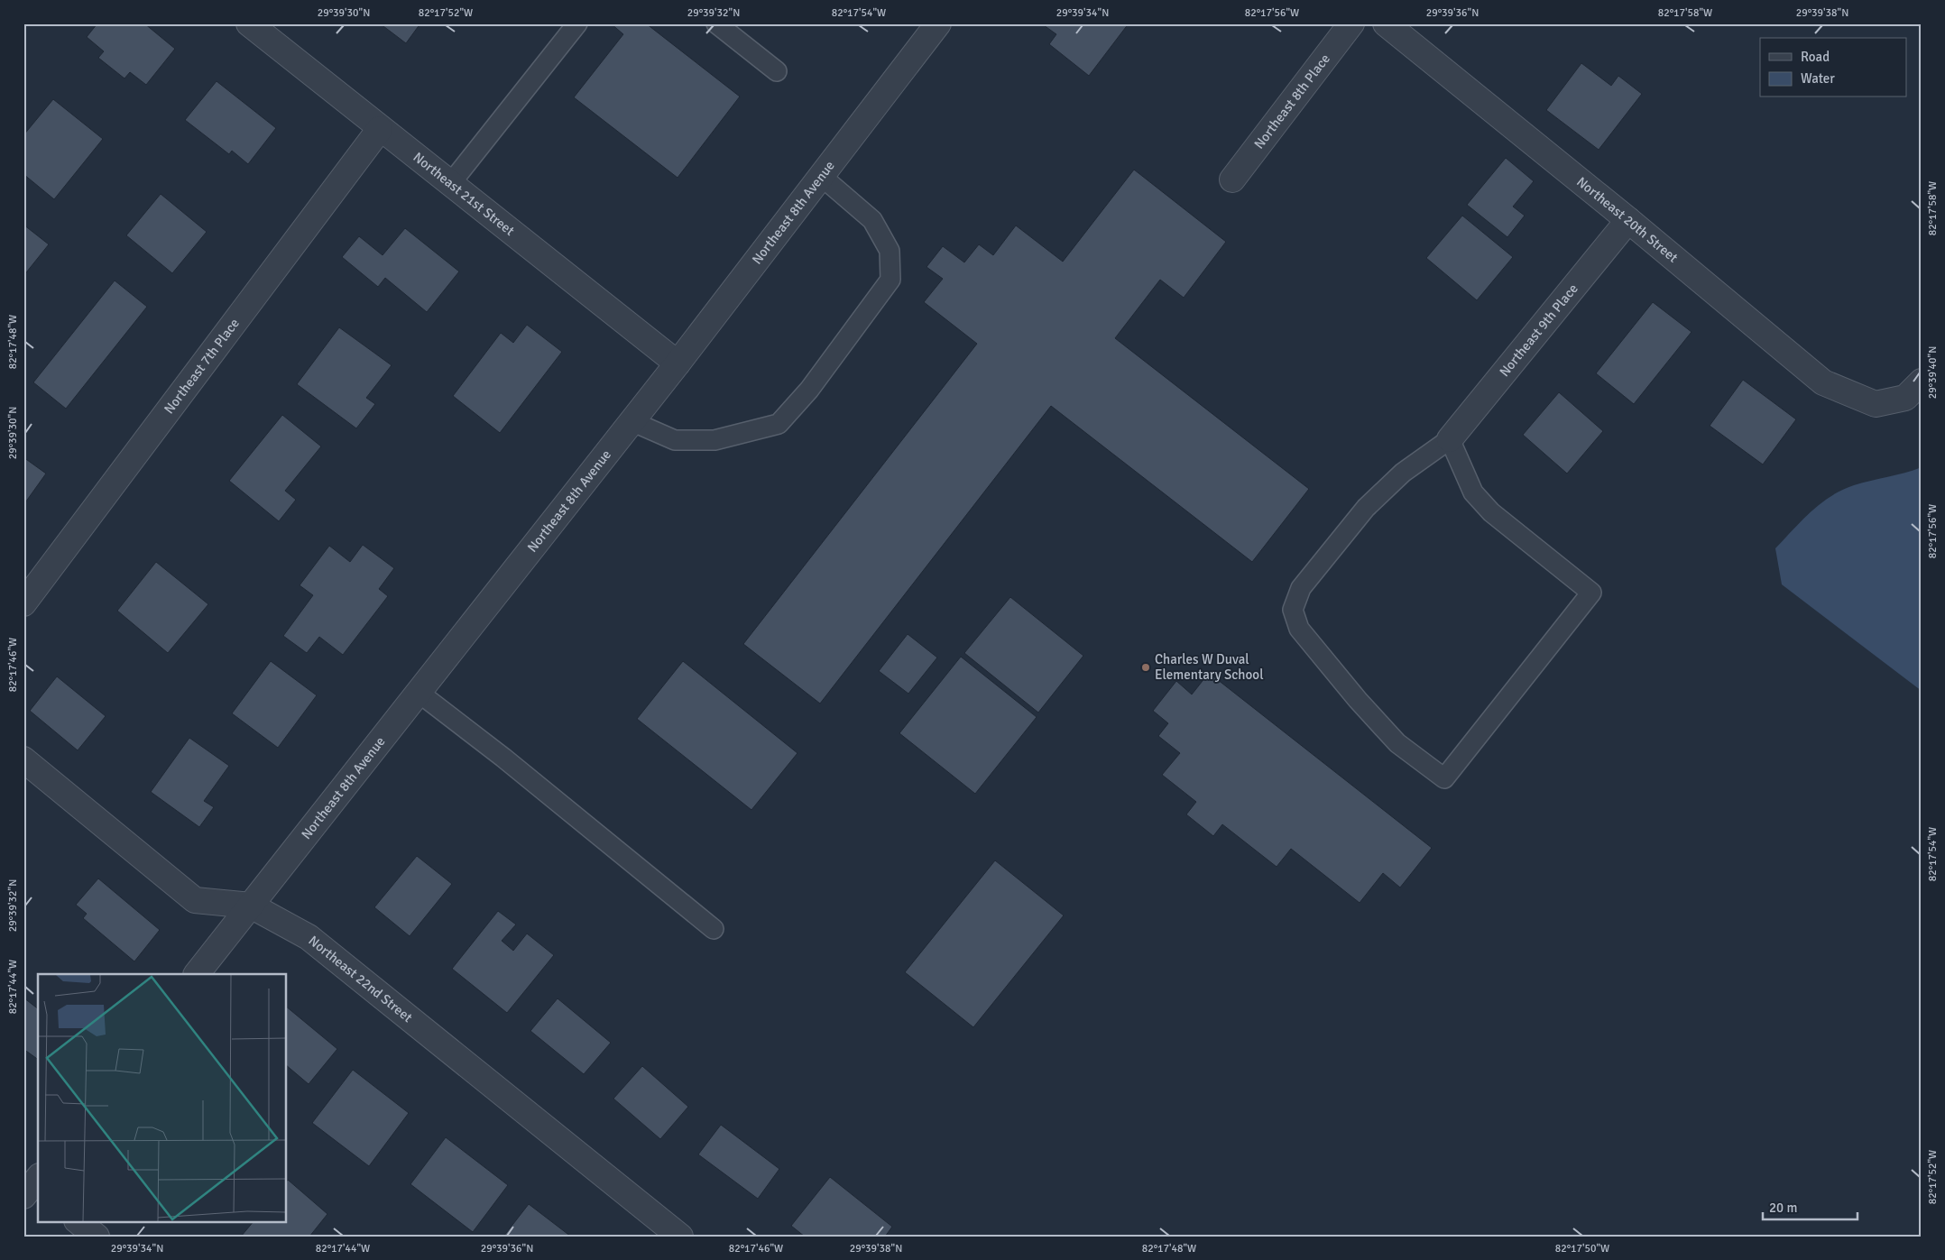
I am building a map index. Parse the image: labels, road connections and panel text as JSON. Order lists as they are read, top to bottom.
{
  "streets": {
    "street": [
      "Northeast 8th Place",
      "Northeast 21st Street",
      "Northeast 8th Avenue",
      "Northeast 20th Street",
      "Northeast 9th Place",
      "Northeast 7th Place",
      "Northeast 22nd Street"
    ]
  },
  "crossings": [
    ["Northeast 21st Street", "Northeast 8th Avenue"],
    ["Northeast 21st Street", "Northeast 7th Place"],
    ["Northeast 8th Avenue", "Northeast 22nd Street"],
    ["Northeast 20th Street", "Northeast 9th Place"]
  ],
  "places": ["Charles W Duval Elementary School"],
  "legend": ["Road", "Water"],
  "scale_bar": "20 m",
  "coordinates": [
    "29°39'30\"N",
    "82°17'52\"W",
    "29°39'32\"N",
    "82°17'54\"W",
    "29°39'34\"N",
    "82°17'56\"W",
    "29°39'36\"N",
    "82°17'58\"W",
    "29°39'38\"N",
    "82°17'48\"W",
    "29°39'40\"N",
    "82°17'46\"W",
    "82°17'44\"W",
    "82°17'50\"W"
  ]
}
